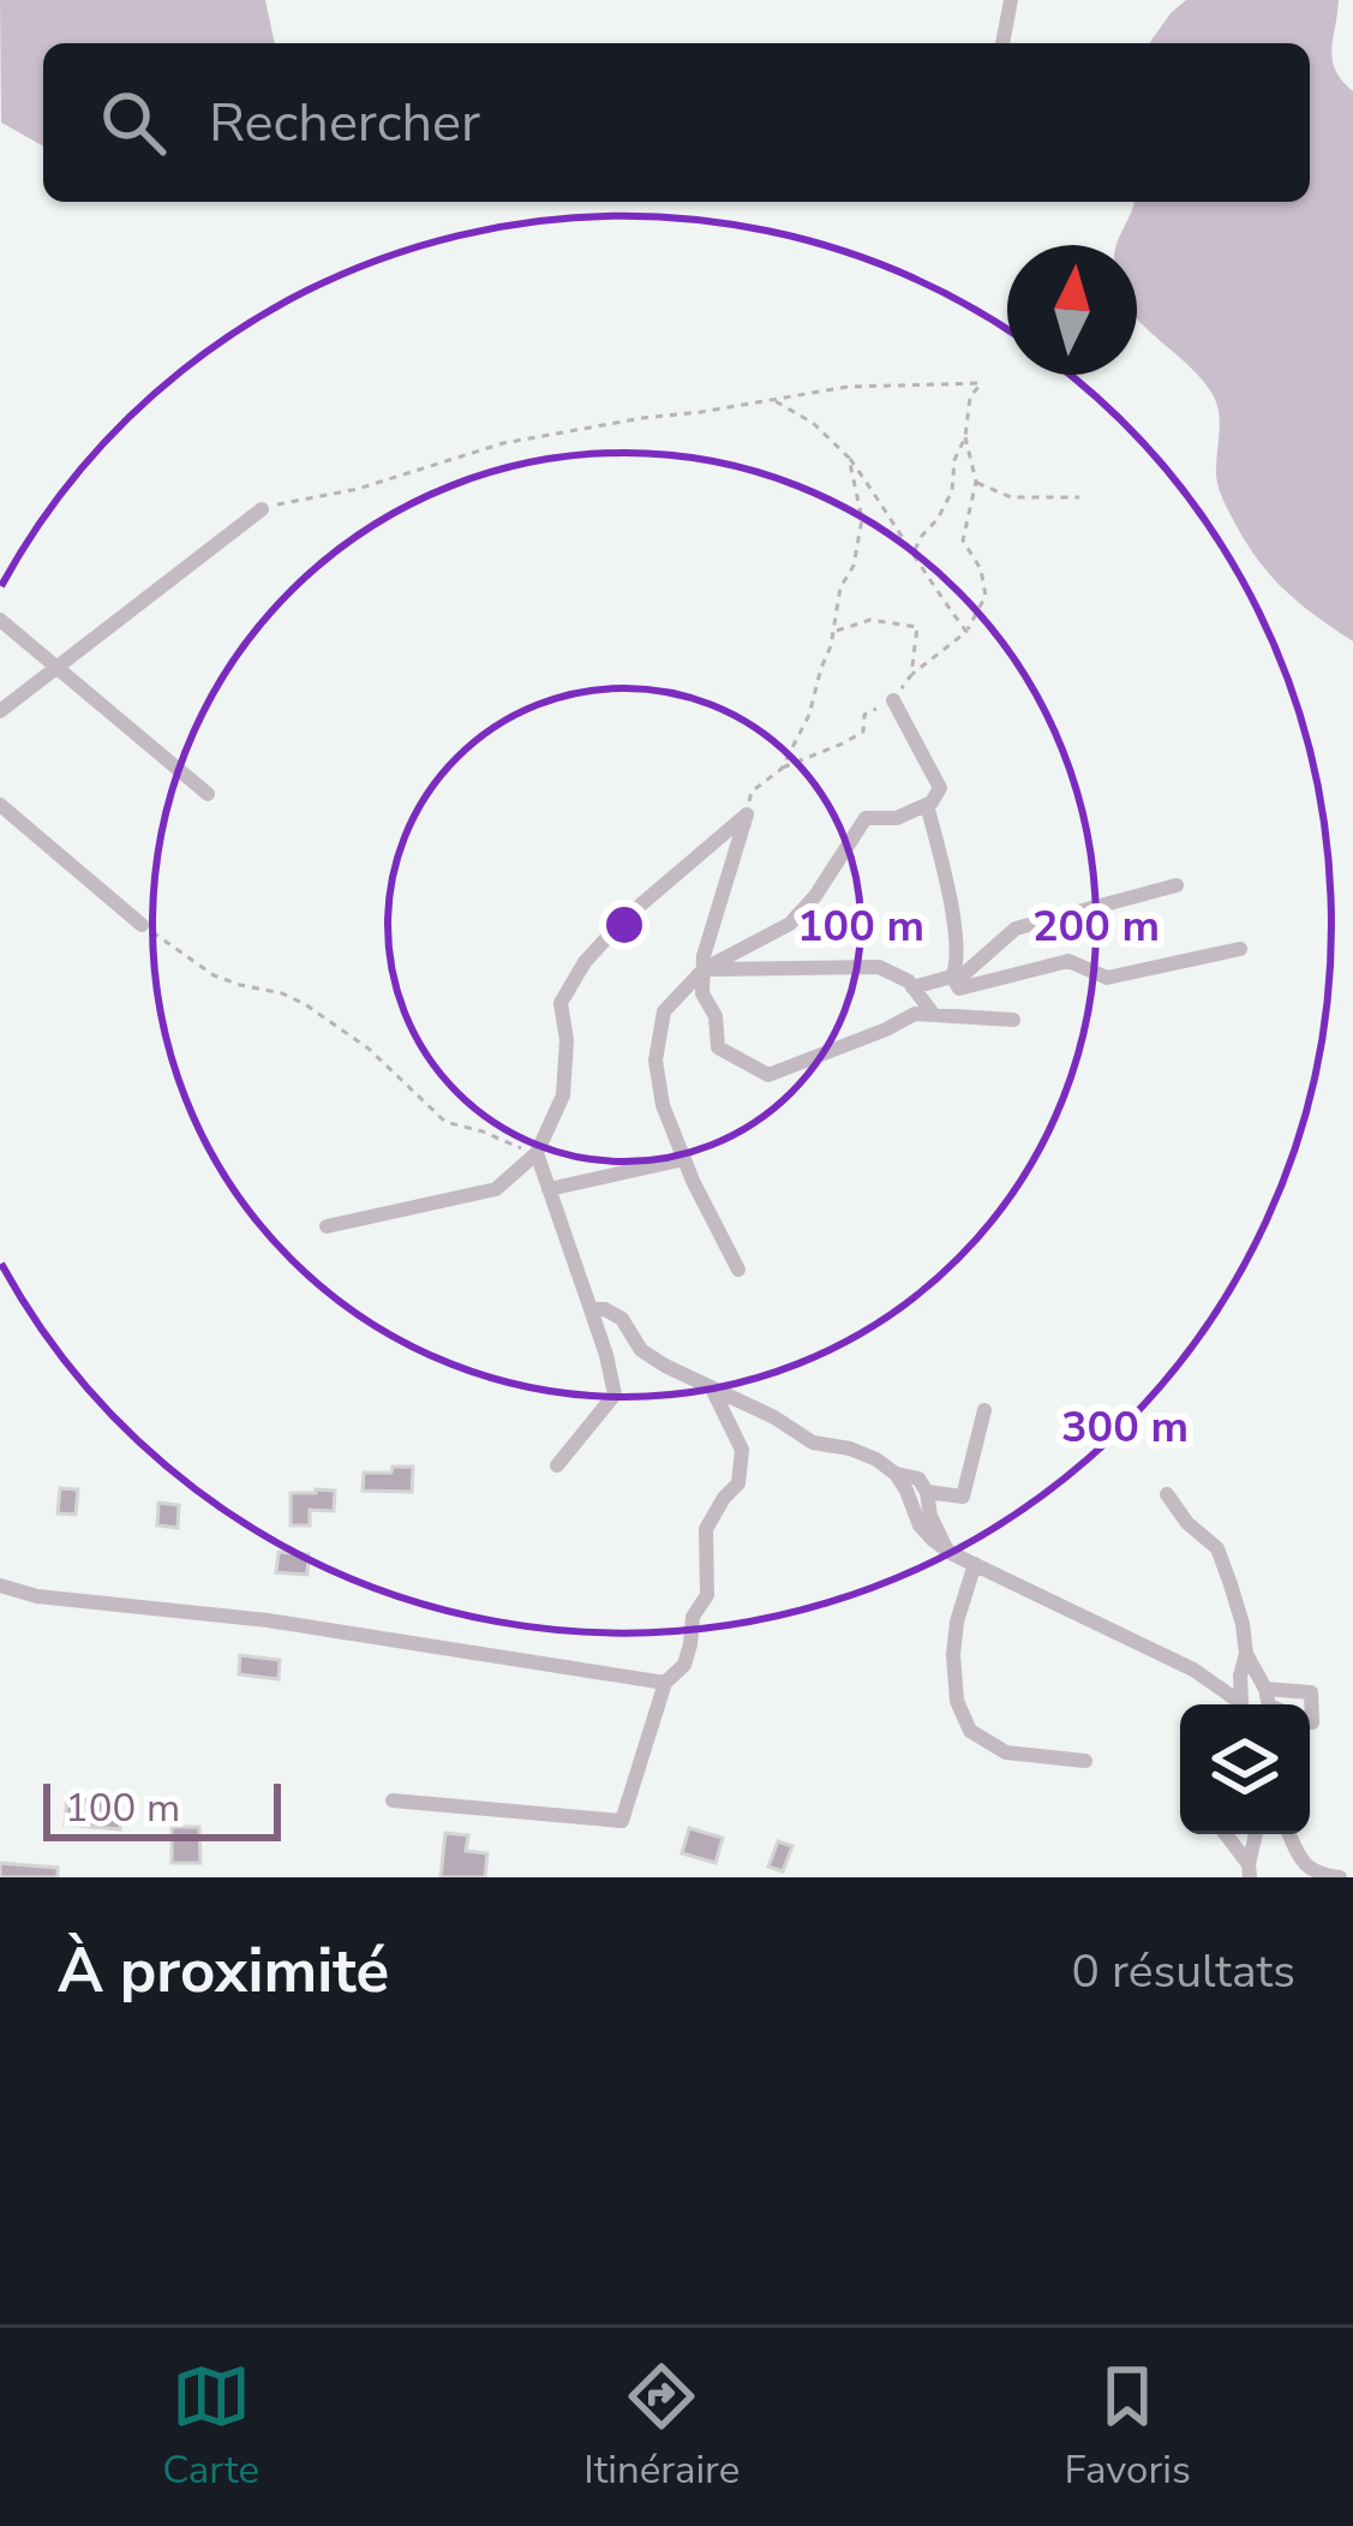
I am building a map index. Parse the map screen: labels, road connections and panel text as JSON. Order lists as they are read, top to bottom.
{
  "scale_bar": "100 m",
  "north": "top",
  "page": {
    "search": "Rechercher",
    "scale": "100 m",
    "heading": ["À proximité", "0 résultats"],
    "nav": ["Carte", "Itinéraire", "Favoris"]
  },
  "rings": ["100 m", "200 m", "300 m"]
}
